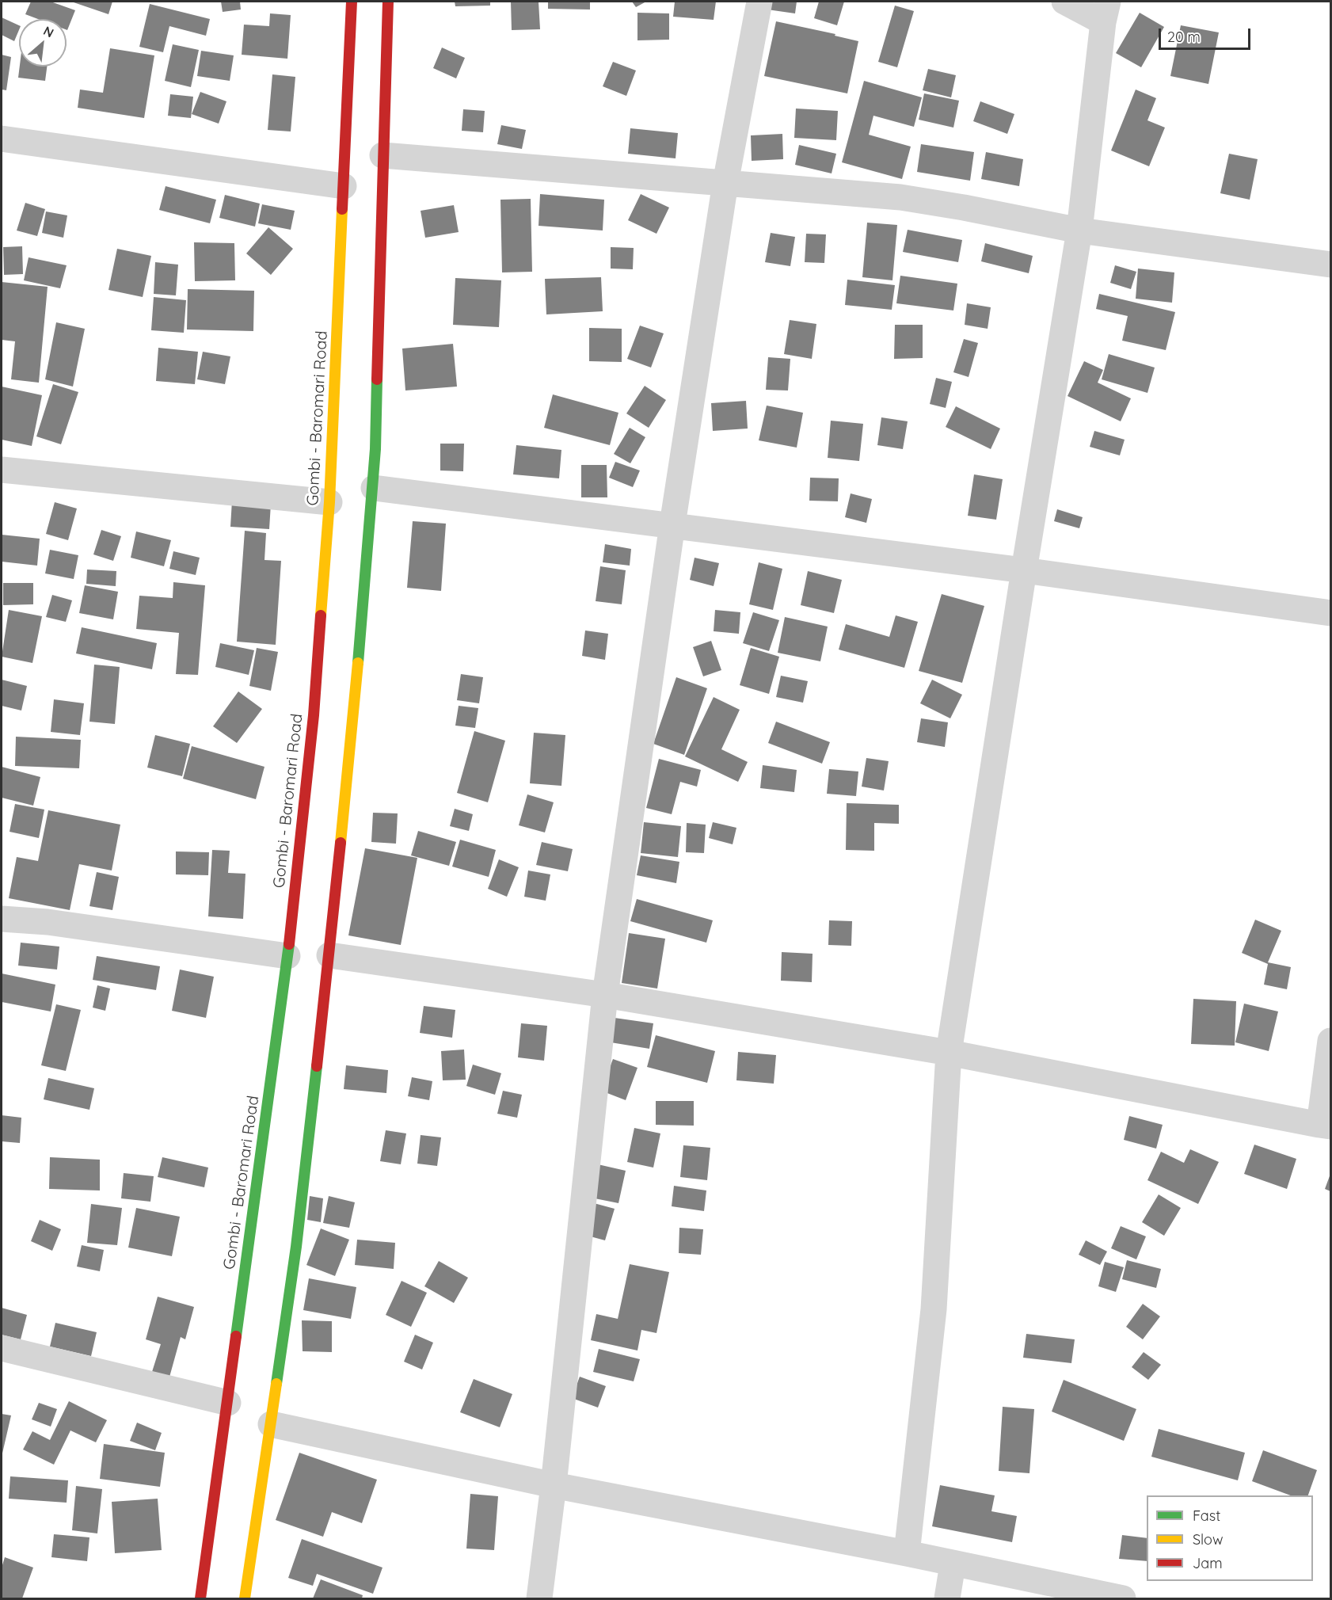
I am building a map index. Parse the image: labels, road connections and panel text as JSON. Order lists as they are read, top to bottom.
{
  "streets": {
    "main road": ["Gombi - Baromari Road"]
  },
  "legend": ["Fast", "Slow", "Jam"],
  "scale_bar": "20 m",
  "north": "top right"
}
